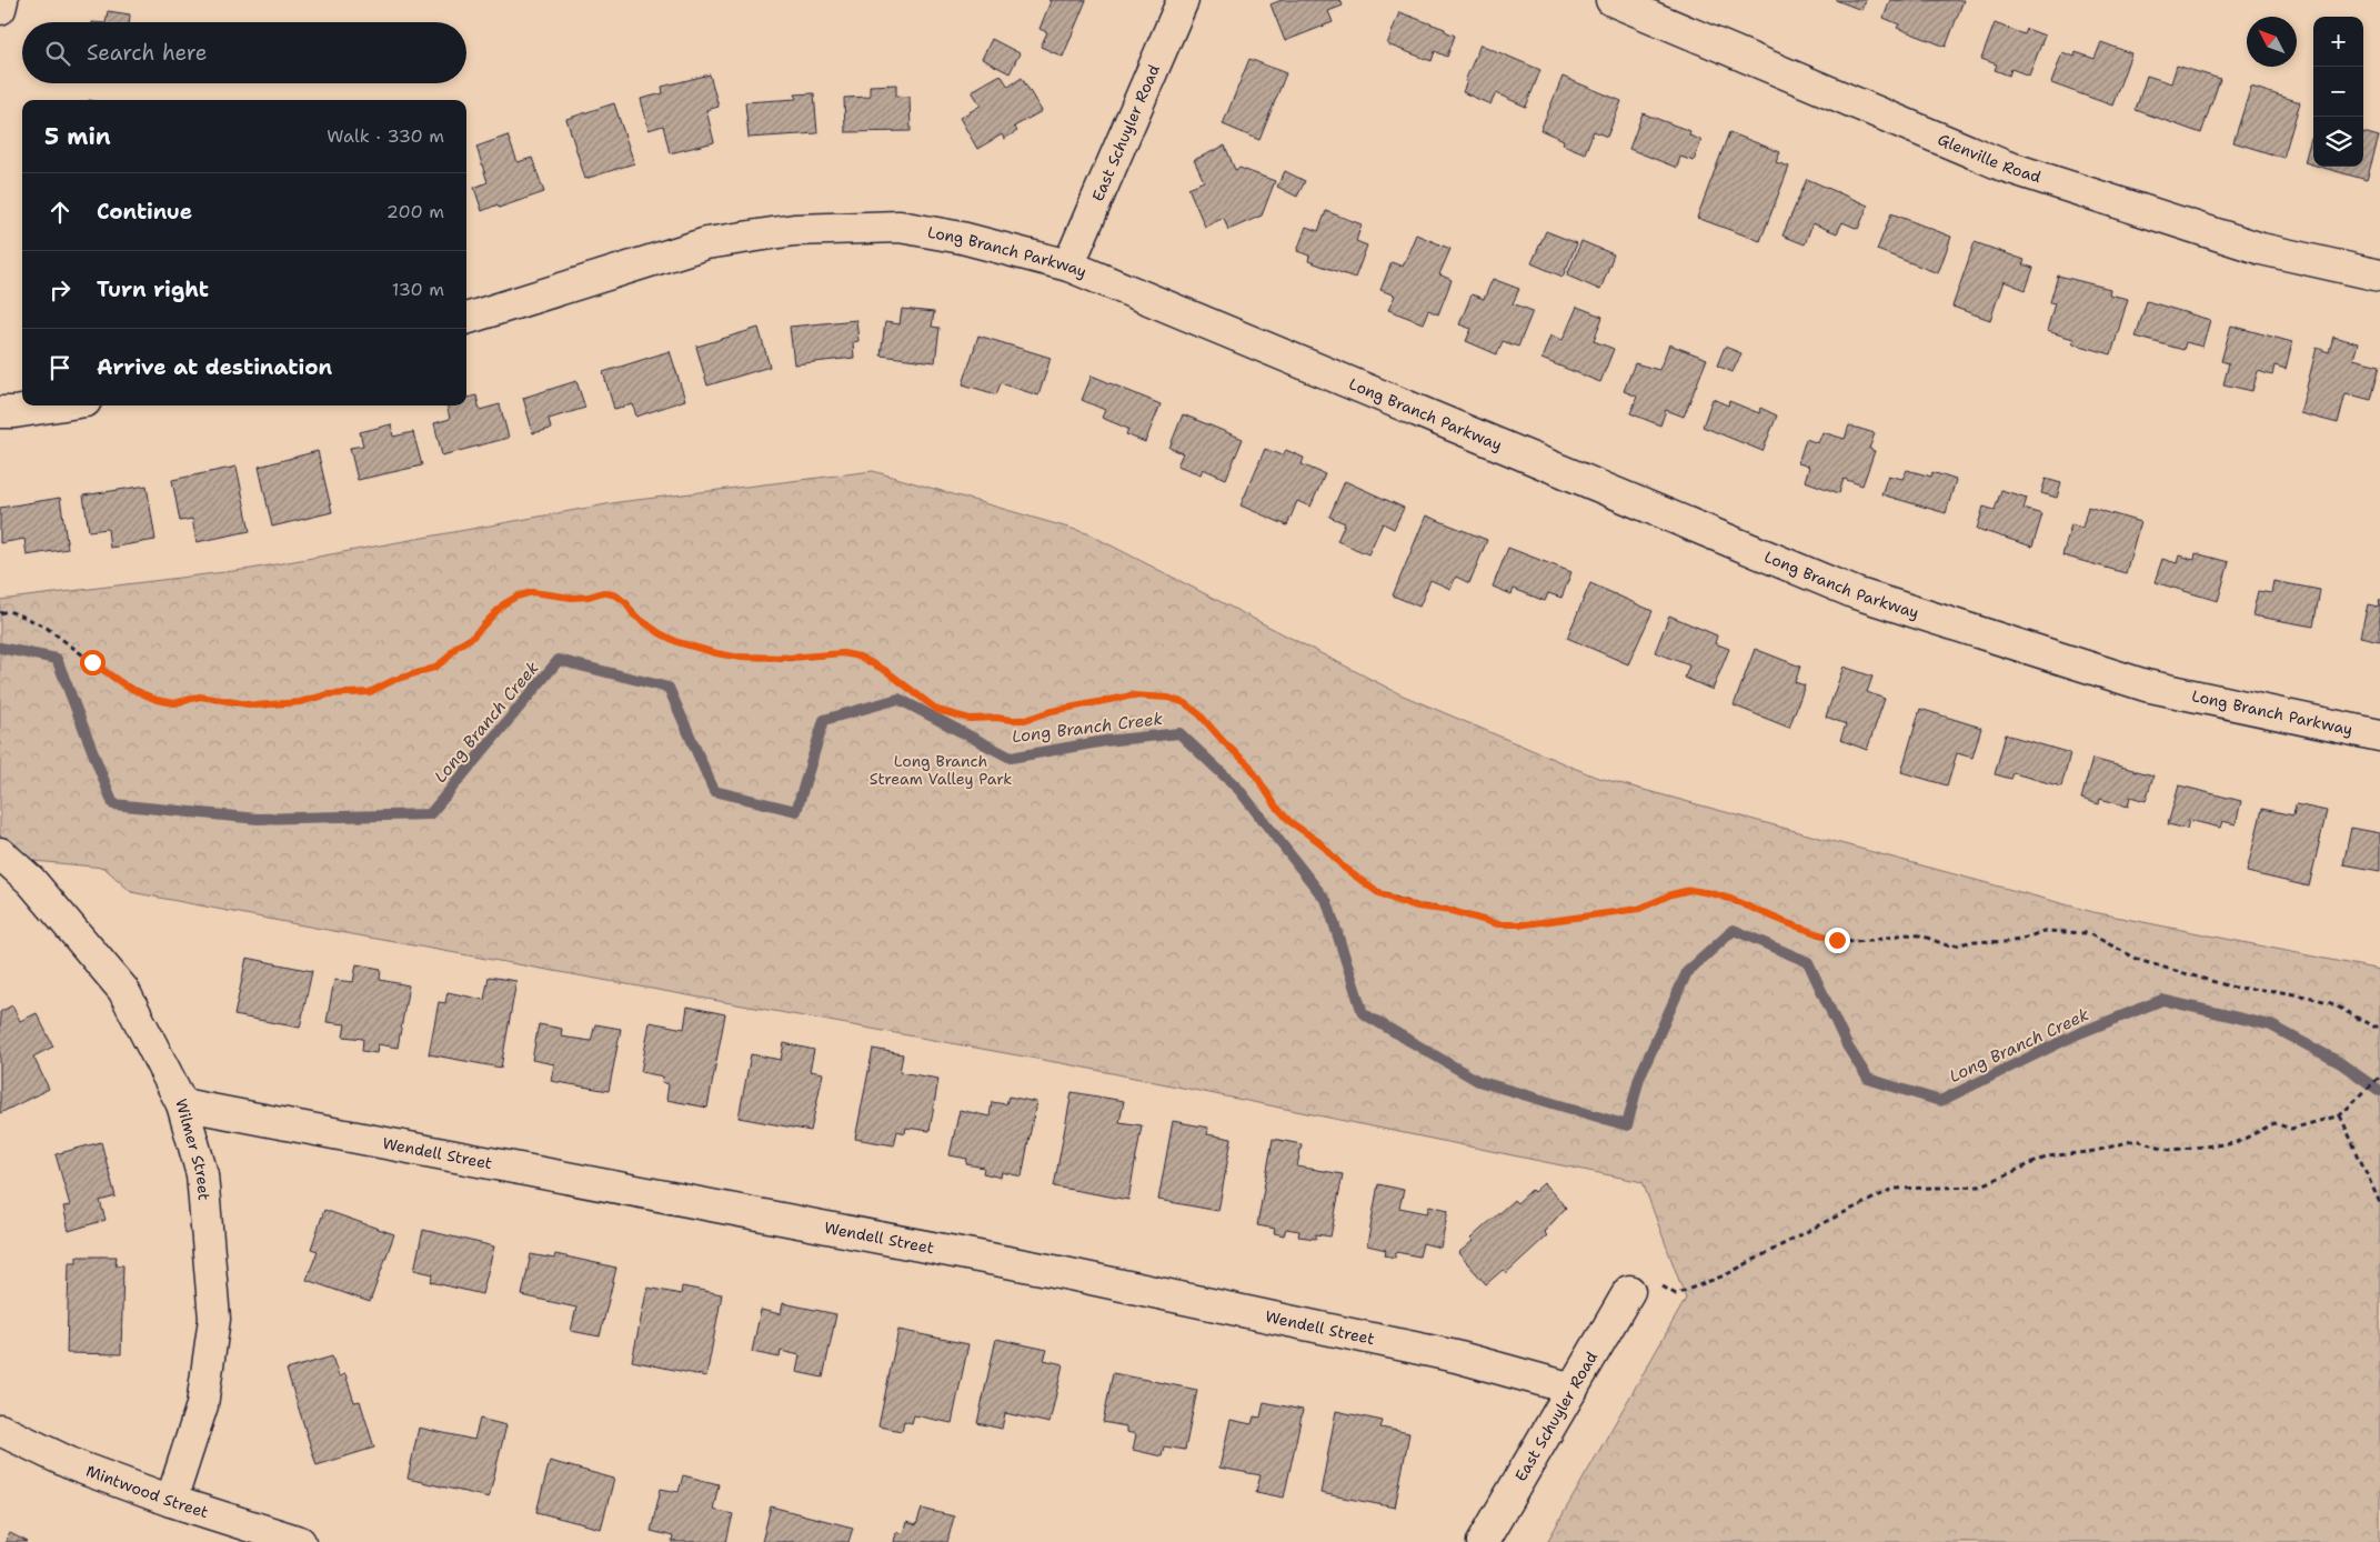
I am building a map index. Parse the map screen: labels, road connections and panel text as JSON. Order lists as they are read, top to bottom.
{
  "streets": {
    "street": [
      "East Schuyler Road",
      "Glenville Road",
      "Long Branch Parkway",
      "Wilmer Street",
      "Wendell Street",
      "Mintwood Street"
    ]
  },
  "crossings": [
    ["East Schuyler Road", "Long Branch Parkway"],
    ["East Schuyler Road", "Wendell Street"],
    ["Wilmer Street", "Wendell Street"],
    ["Wilmer Street", "Mintwood Street"]
  ],
  "water": ["Long Branch Creek"],
  "parks": ["Long Branch Stream Valley Park"],
  "north": "top left",
  "page": {
    "map_buttons": ["+", "−"],
    "search": "Search here",
    "heading": ["5 min", "Walk · 330 m"],
    "list": [
      ["Continue", "200 m"],
      ["Turn right", "130 m"],
      "Arrive at destination"
    ]
  }
}
